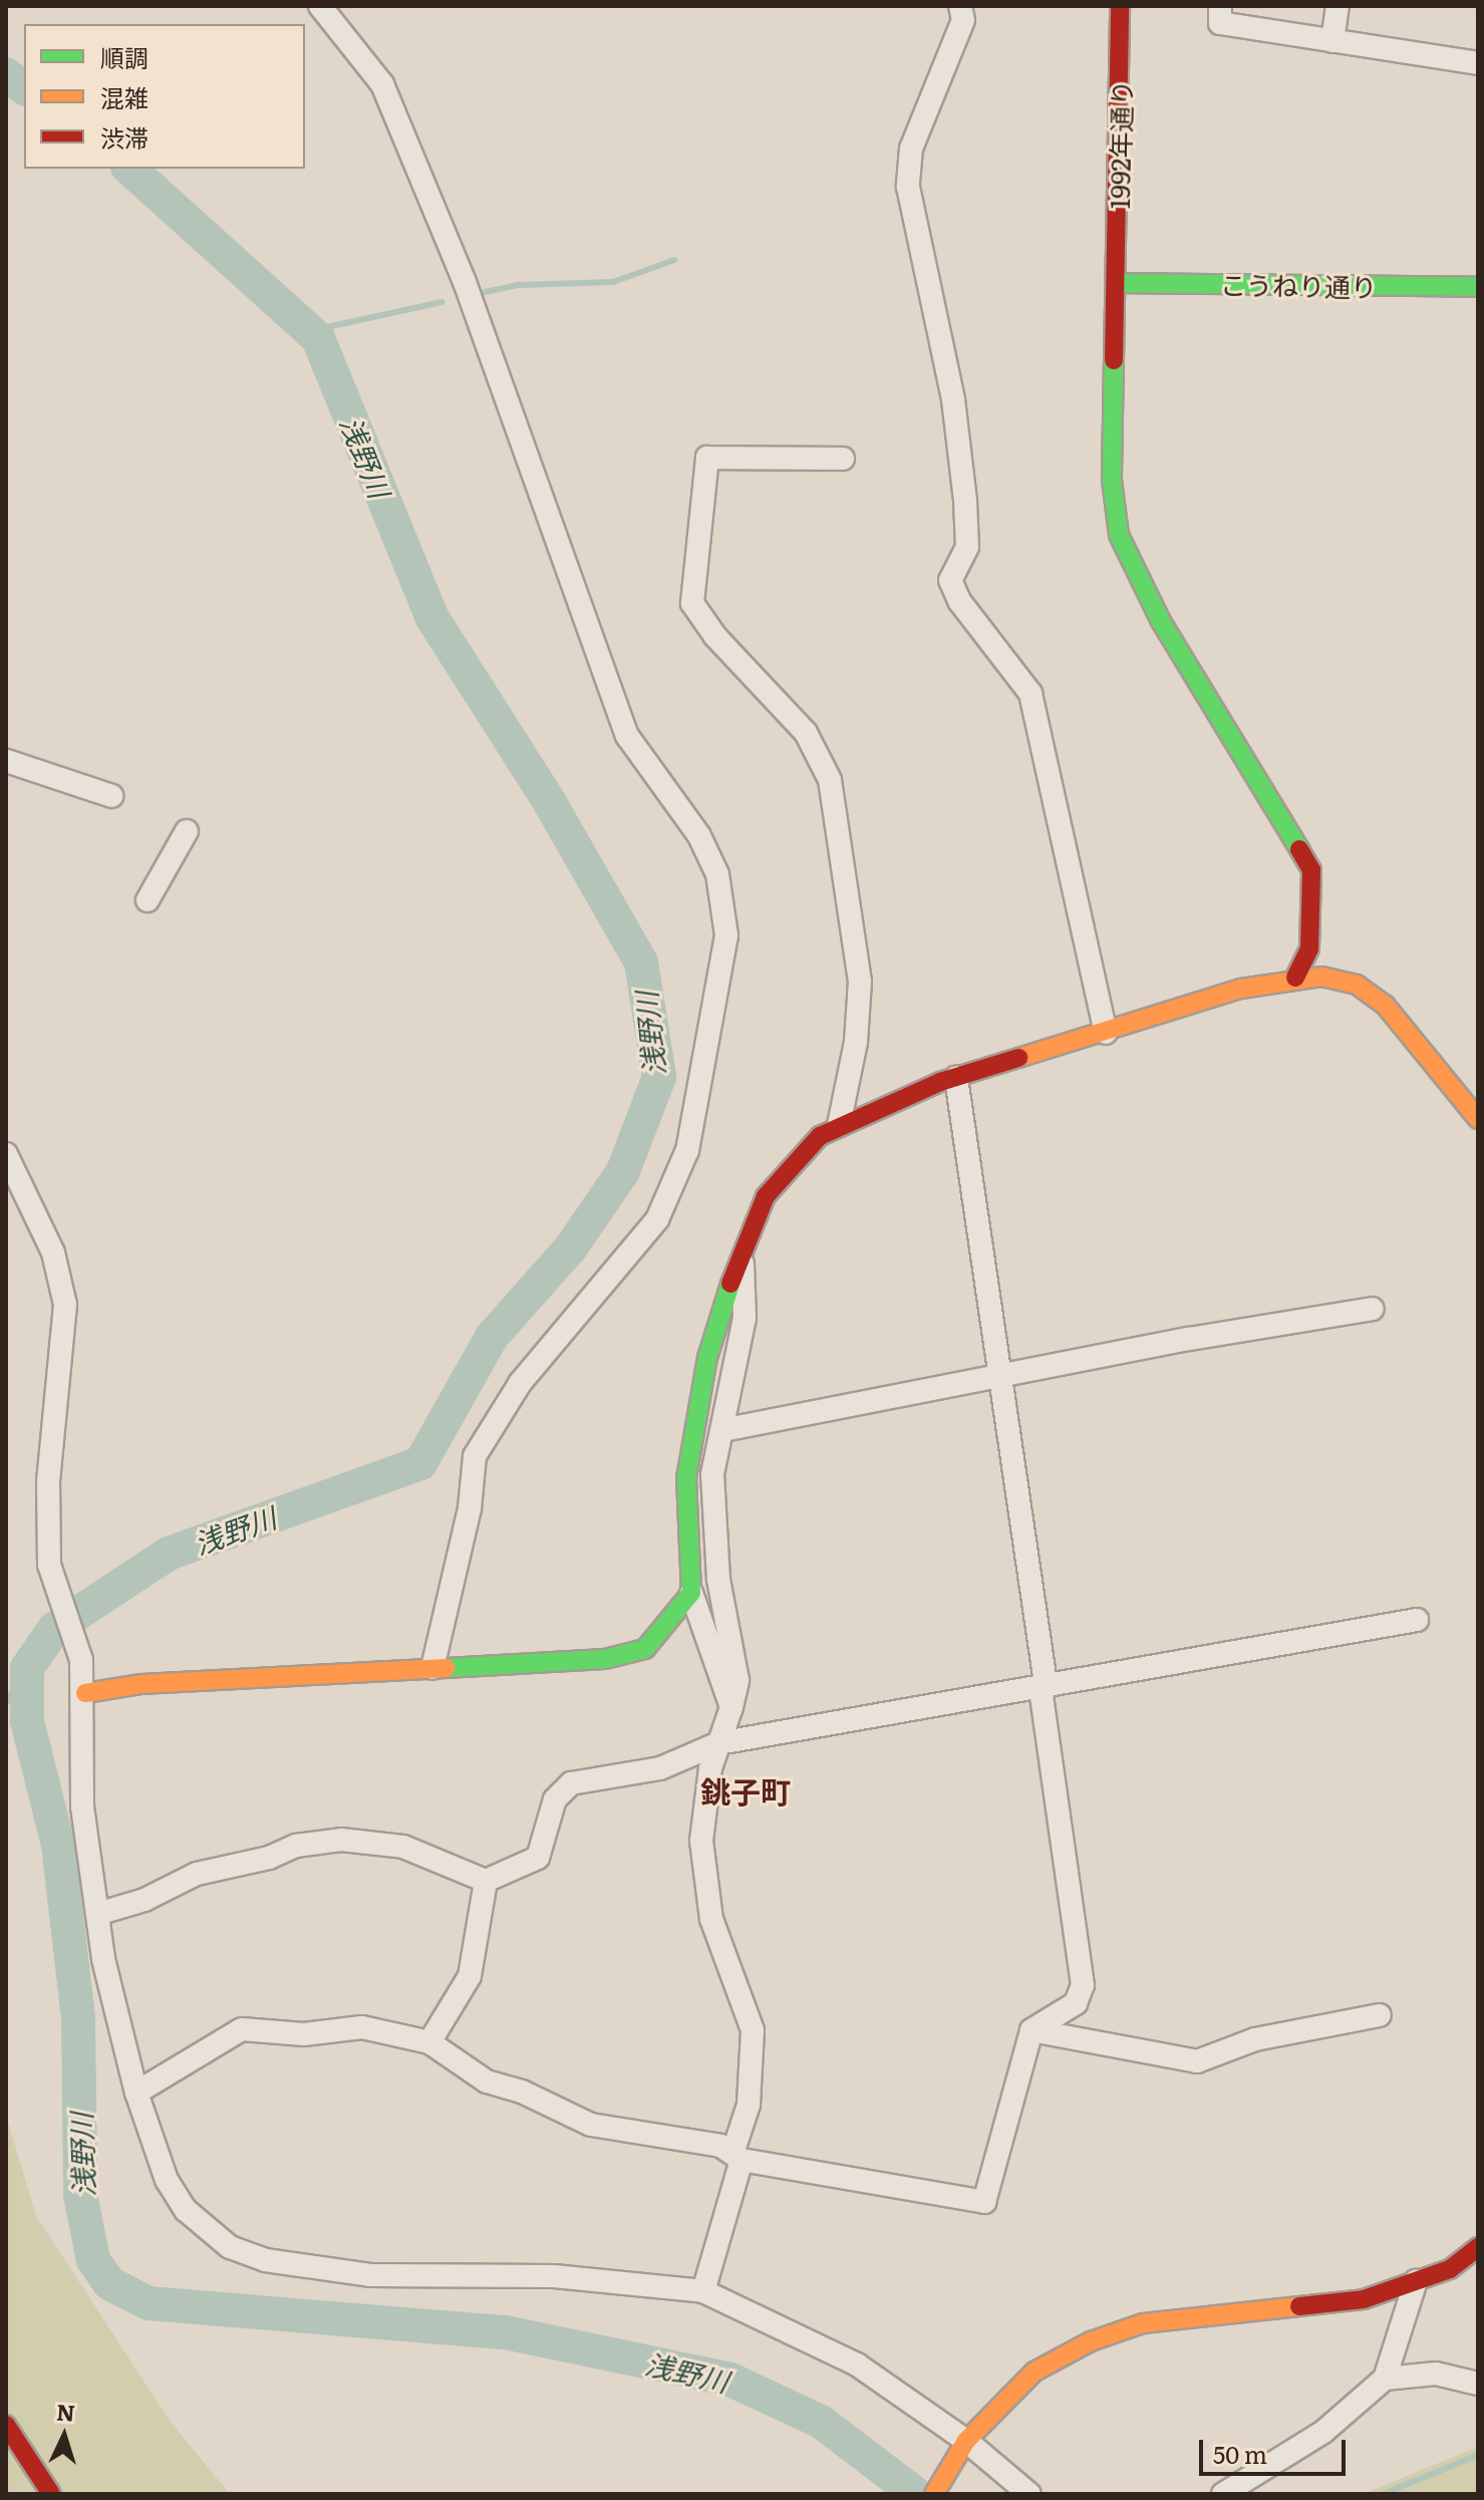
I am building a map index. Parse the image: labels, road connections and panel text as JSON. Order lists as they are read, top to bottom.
{
  "streets": {
    "street": ["1992年通り", "こうねり通り"]
  },
  "crossings": [
    ["1992年通り", "こうねり通り"]
  ],
  "districts": ["銚子町"],
  "water": ["浅野川"],
  "legend": ["順調", "混雑", "渋滞"],
  "scale_bar": "50 m",
  "north": "top"
}
